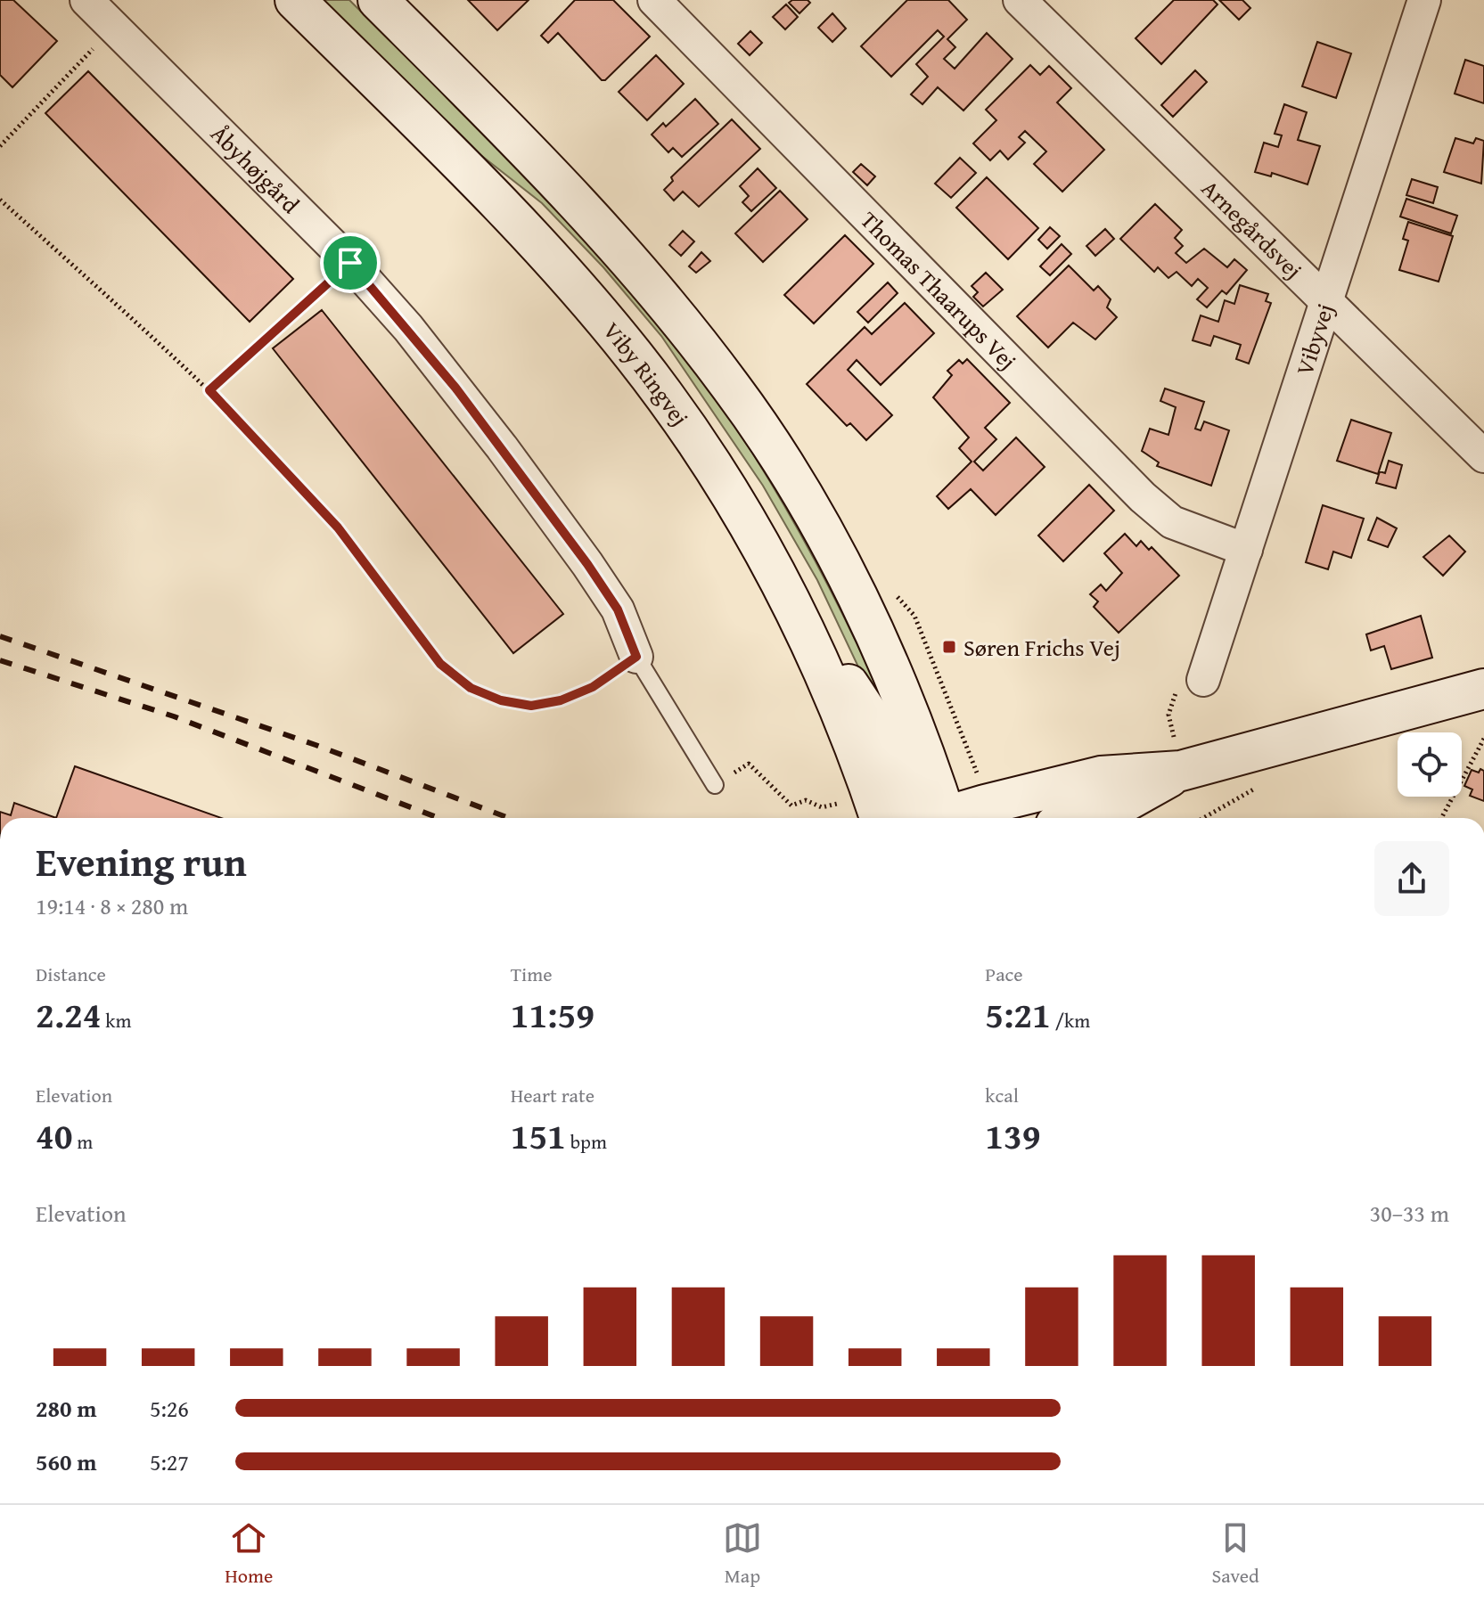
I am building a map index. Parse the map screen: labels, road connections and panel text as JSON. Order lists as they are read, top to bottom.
{
  "streets": {
    "main road": ["Viby Ringvej"],
    "street": [
      "Åbyhøjgård",
      "Arnegårdsvej",
      "Thomas Thaarups Vej",
      "Vibyvej"
    ]
  },
  "crossings": [
    ["Arnegårdsvej", "Vibyvej"],
    ["Thomas Thaarups Vej", "Vibyvej"]
  ],
  "places": {
    "transit": ["Søren Frichs Vej"]
  },
  "page": {
    "heading": ["Evening run", "19:14 · 8 × 280 m"],
    "stats": [
      ["Distance", "2.24 km"],
      ["Time", "11:59"],
      ["Pace", "5:21 /km"],
      ["Elevation", "40 m"],
      ["Heart rate", "151 bpm"],
      ["kcal", "139"]
    ],
    "chart": ["Elevation", "30–33 m"],
    "list": [
      {
        "name": "280 m",
        "note": "5:26"
      },
      {
        "name": "560 m",
        "note": "5:27"
      }
    ],
    "tabs": ["Home", "Map", "Saved"]
  }
}
